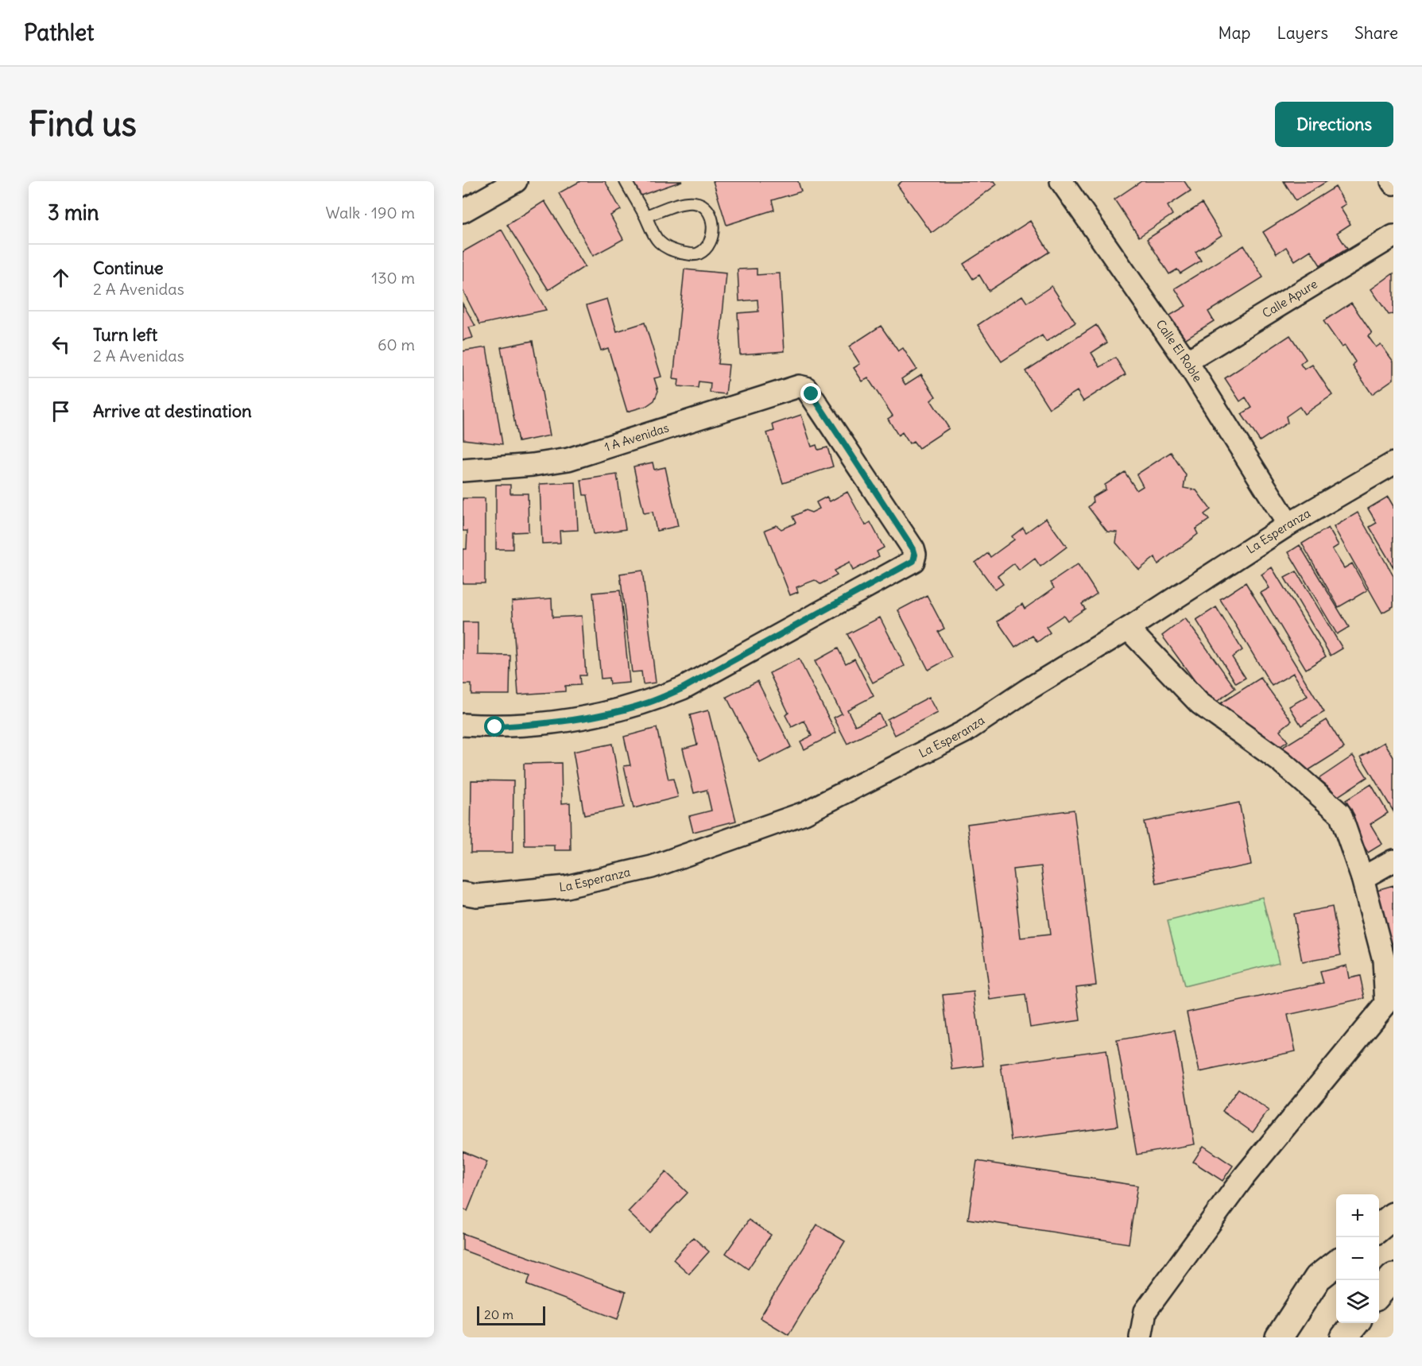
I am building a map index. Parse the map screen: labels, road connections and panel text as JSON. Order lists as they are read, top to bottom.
{
  "streets": {
    "street": [
      "Calle Apure",
      "Calle El Roble",
      "1 A Avenidas",
      "La Esperanza"
    ]
  },
  "crossings": [
    ["Calle Apure", "Calle El Roble"],
    ["Calle El Roble", "La Esperanza"]
  ],
  "scale_bar": "20 m",
  "page": {
    "header": "Pathlet",
    "nav": ["Map", "Layers", "Share"],
    "buttons": "Directions",
    "title": "Find us",
    "heading": ["3 min", "Walk · 190 m"],
    "list": [
      ["Continue", "2 A Avenidas", "130 m"],
      ["Turn left", "2 A Avenidas", "60 m"],
      "Arrive at destination"
    ],
    "map_buttons": ["+", "−"],
    "scale": "20 m"
  }
}
